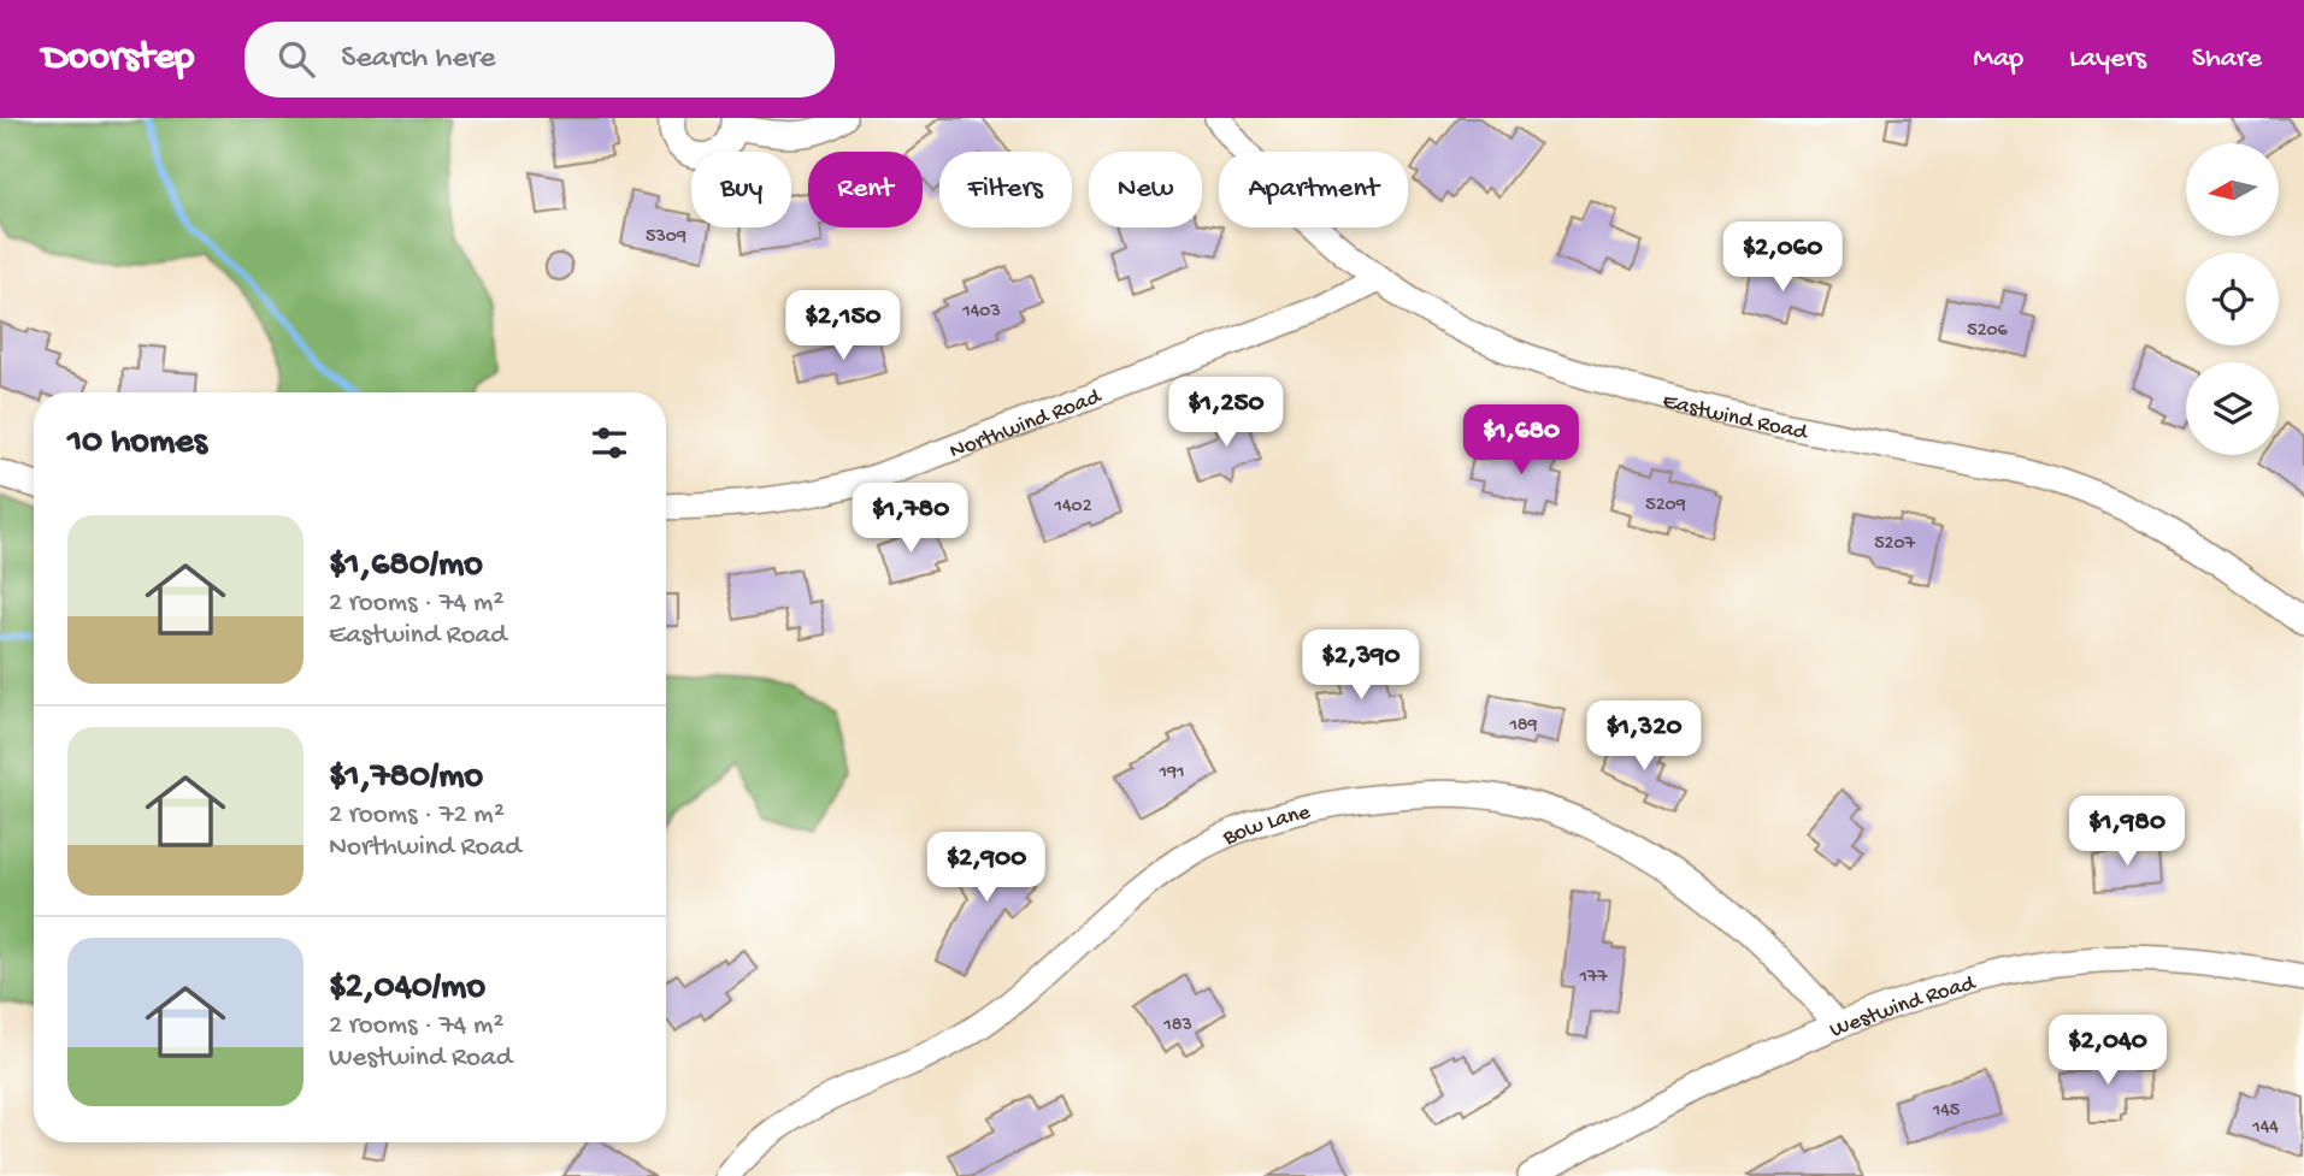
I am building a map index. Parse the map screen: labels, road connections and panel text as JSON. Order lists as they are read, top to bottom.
{
  "streets": {
    "street": [
      "Eastwind Road",
      "Northwind Road",
      "Bow Lane",
      "Westwind Road"
    ]
  },
  "crossings": [
    ["Eastwind Road", "Northwind Road"],
    ["Bow Lane", "Westwind Road"]
  ],
  "house_numbers": [
    "5309",
    "1403",
    "5206",
    "5209",
    "1402",
    "5207",
    "189",
    "191",
    "177",
    "183",
    "145",
    "144"
  ],
  "north": "left",
  "page": {
    "header": "Doorstep",
    "search": "Search here",
    "nav": ["Map", "Layers", "Share"],
    "chip": [
      "Buy",
      "Rent",
      "Filters",
      "New",
      "Apartment"
    ],
    "price": [
      "$2,060",
      "$2,150",
      "$1,250",
      "$1,680",
      "$1,780",
      "$2,390",
      "$1,320",
      "$1,980",
      "$2,900",
      "$2,040"
    ],
    "heading": "10 homes",
    "list": [
      {
        "name": "$1,680/mo",
        "note": "2 rooms · 74 m² · Eastwind Road"
      },
      {
        "name": "$1,780/mo",
        "note": "2 rooms · 72 m² · Northwind Road"
      },
      {
        "name": "$2,040/mo",
        "note": "2 rooms · 74 m² · Westwind Road"
      }
    ]
  }
}
